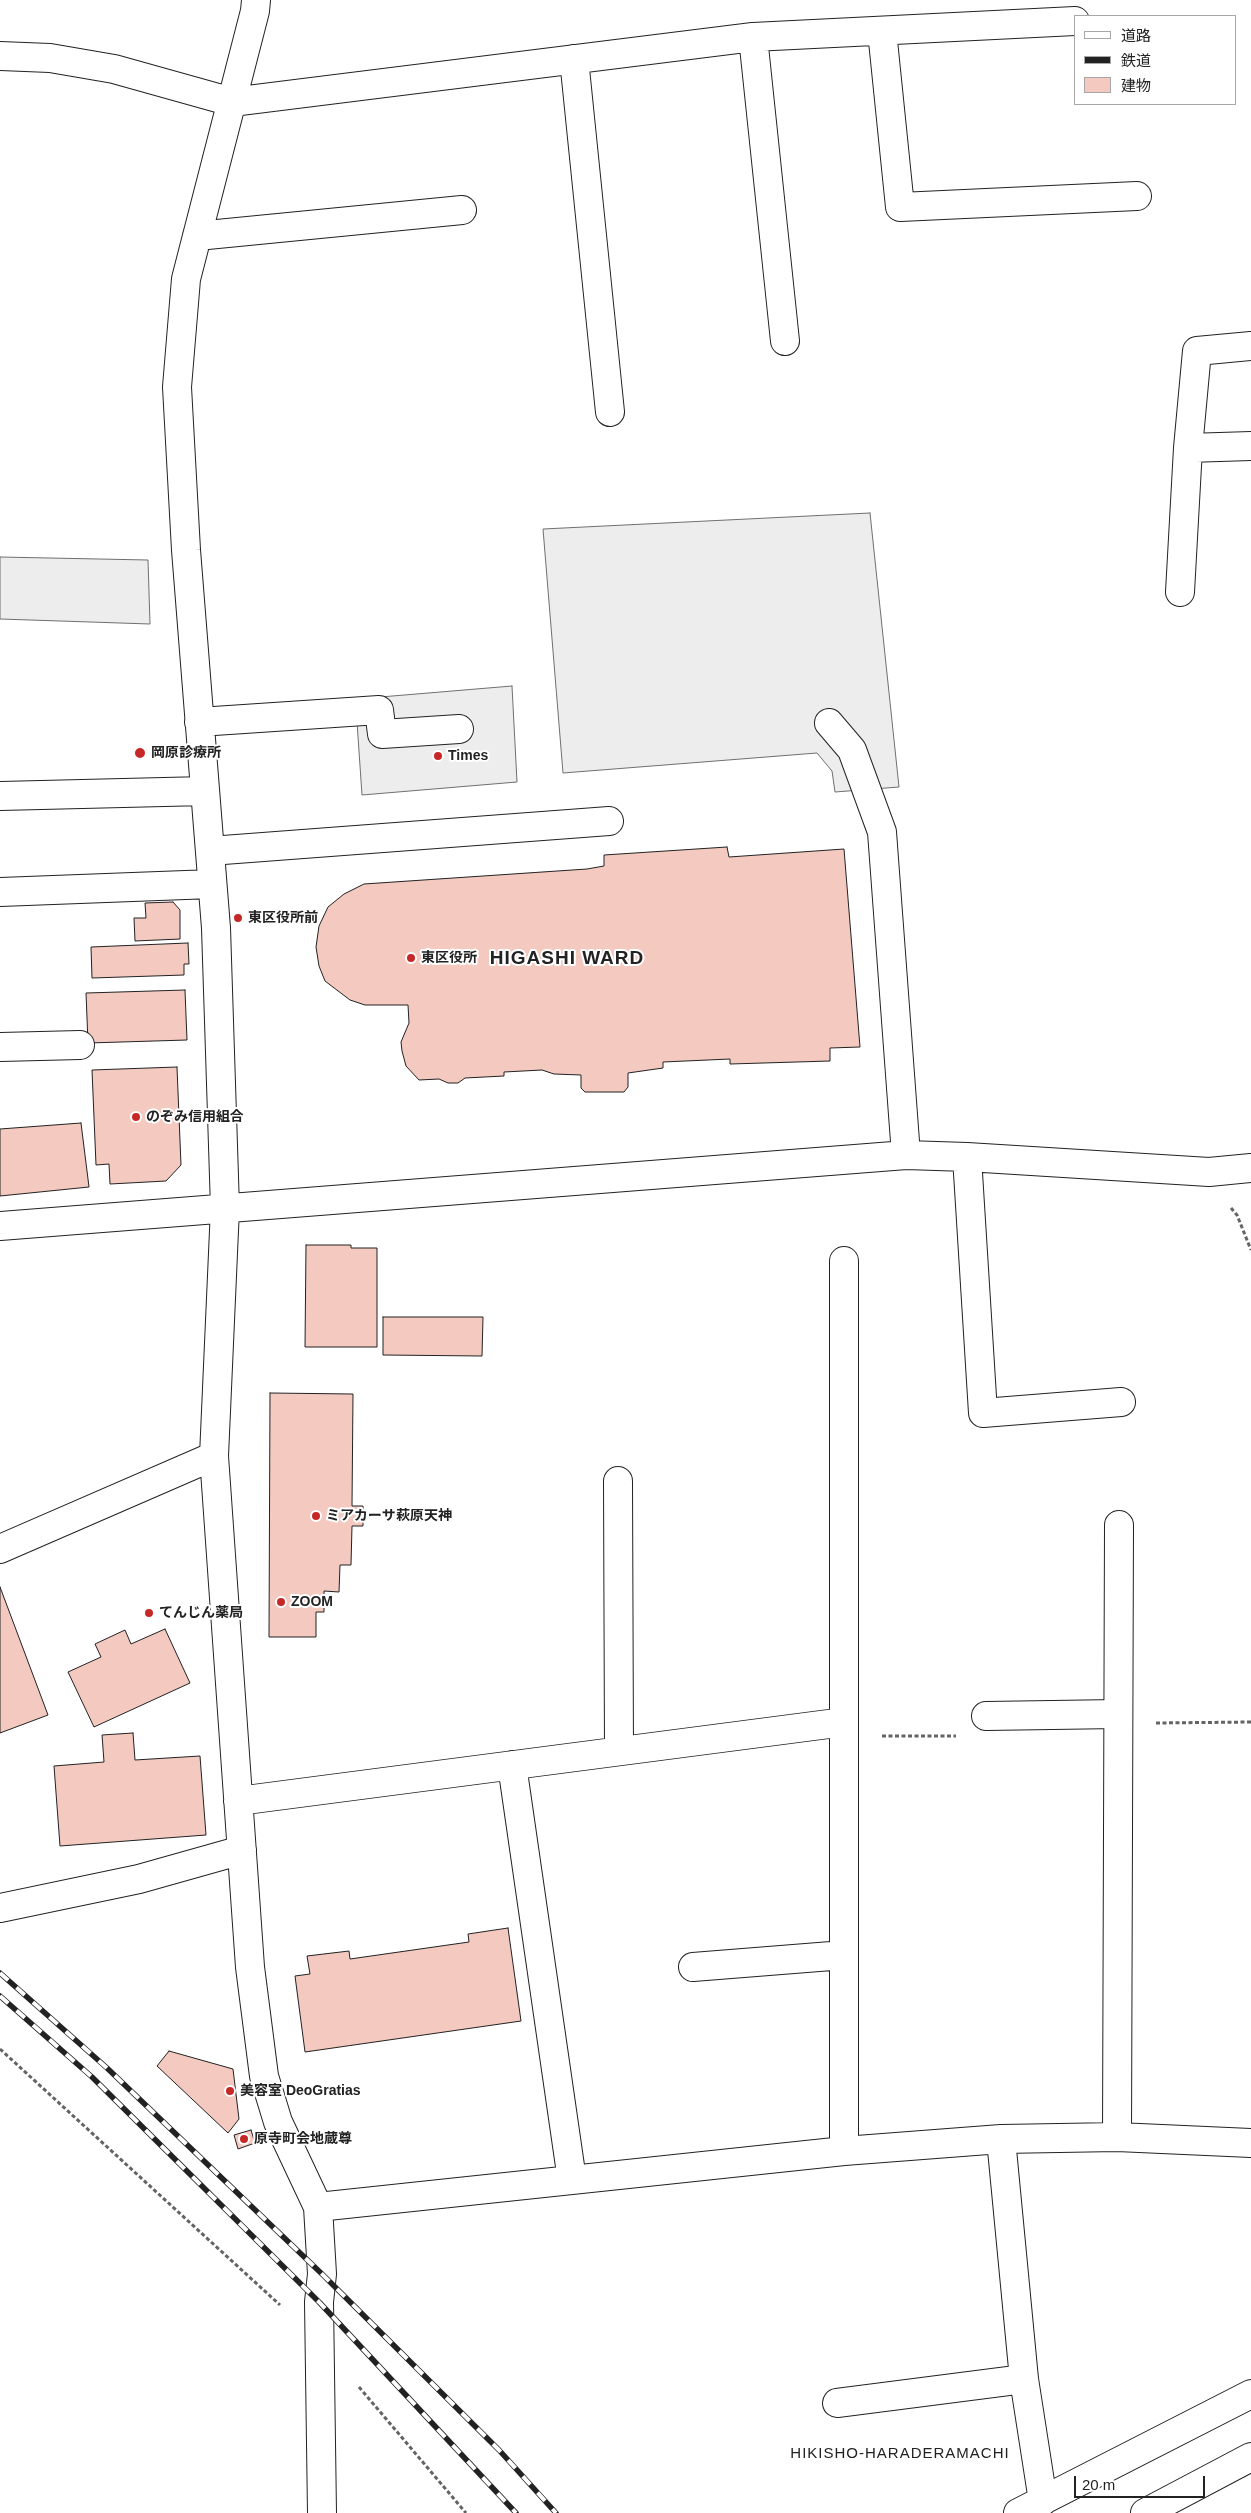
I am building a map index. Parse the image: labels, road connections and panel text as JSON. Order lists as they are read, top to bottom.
{
  "districts": ["HIGASHI WARD", "HIKISHO-HARADERAMACHI"],
  "places": [
    "岡原診療所",
    "Times",
    "東区役所前",
    "東区役所",
    "のぞみ信用組合",
    "ミアカーサ萩原天神",
    "ZOOM",
    "てんじん薬局",
    "美容室 DeoGratias",
    "原寺町会地蔵尊"
  ],
  "legend": ["道路", "鉄道", "建物"],
  "scale_bar": "20 m"
}
